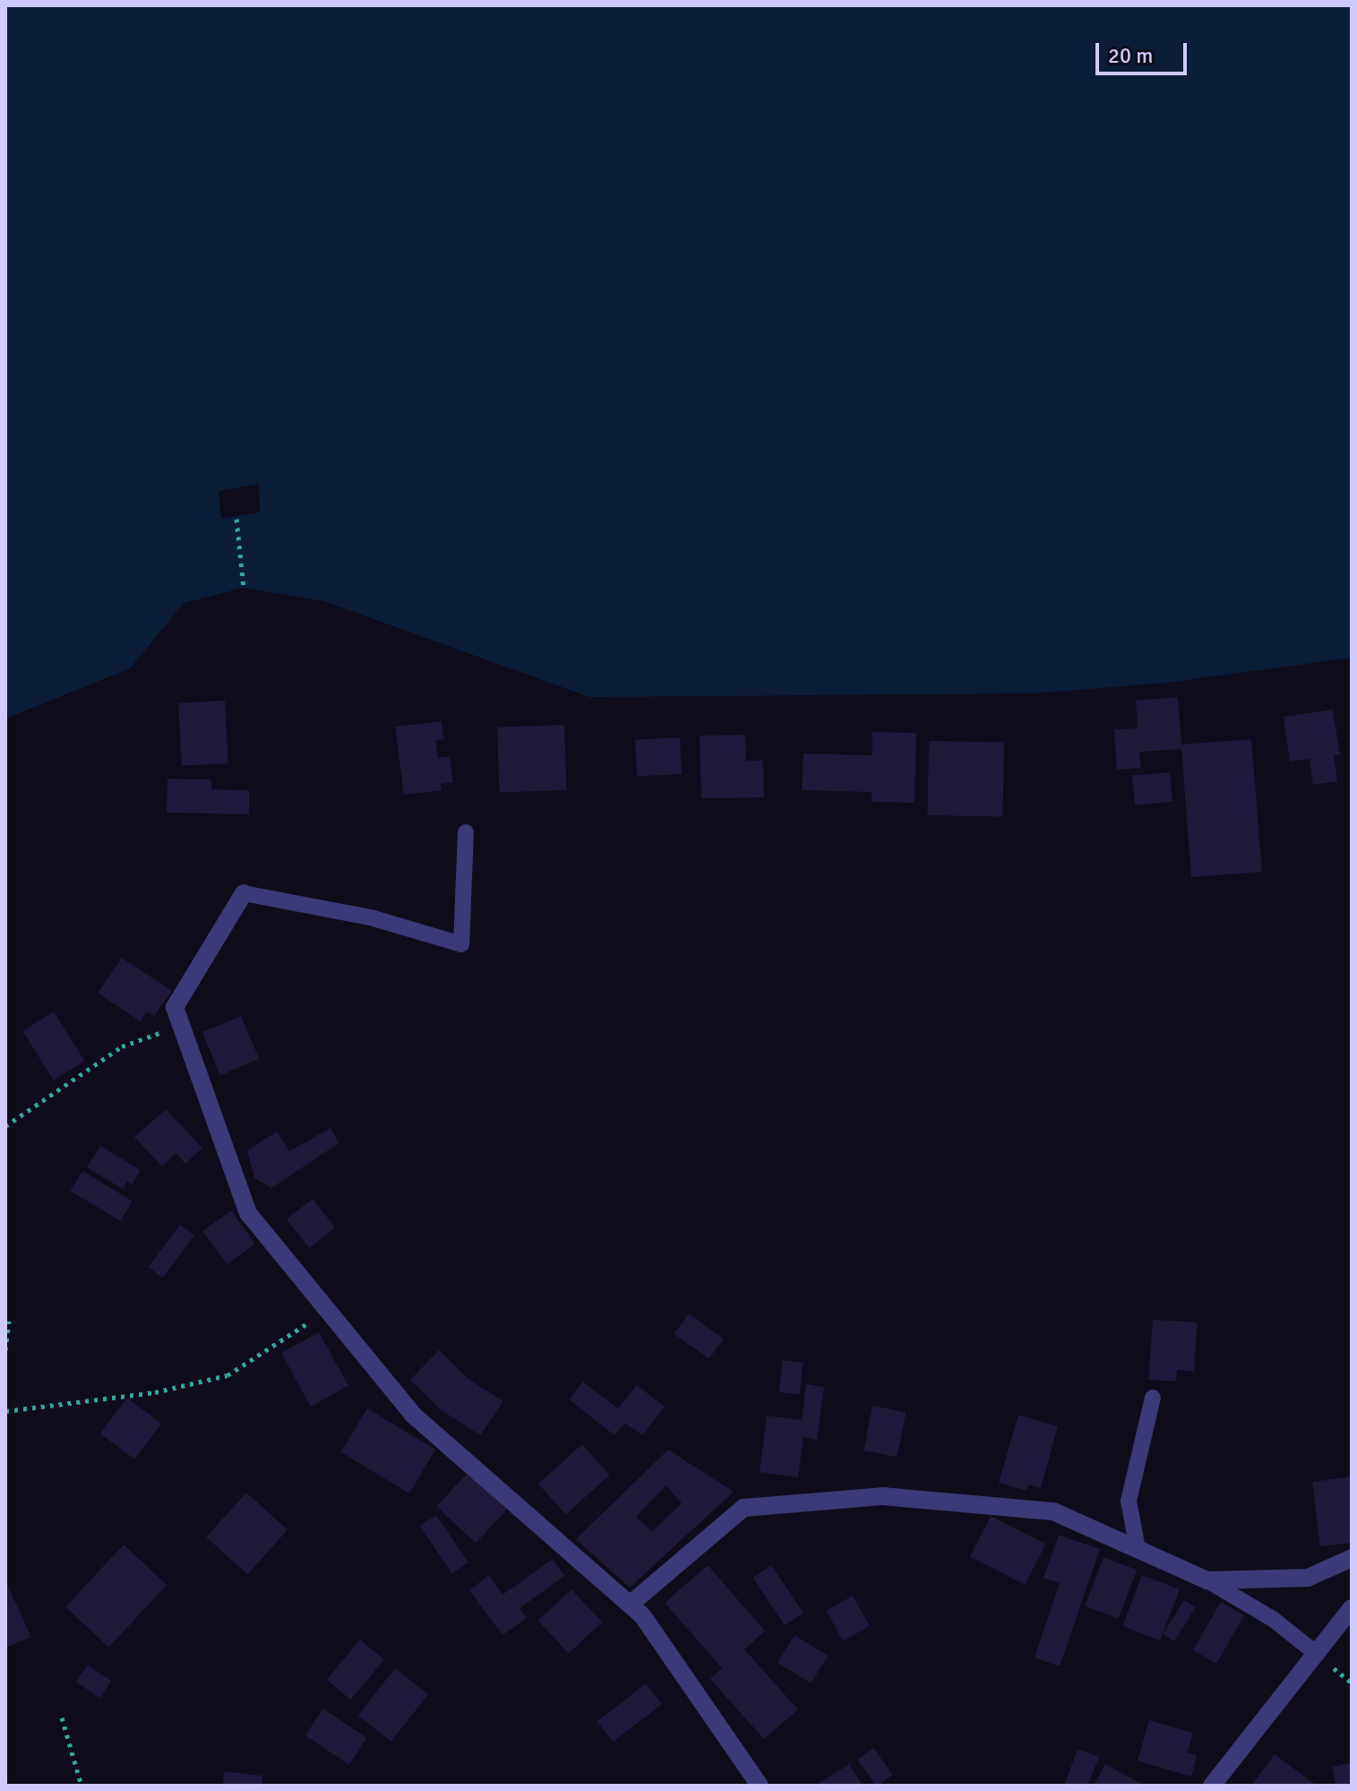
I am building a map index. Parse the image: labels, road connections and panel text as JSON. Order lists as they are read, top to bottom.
{
  "scale_bar": "20 m"
}
